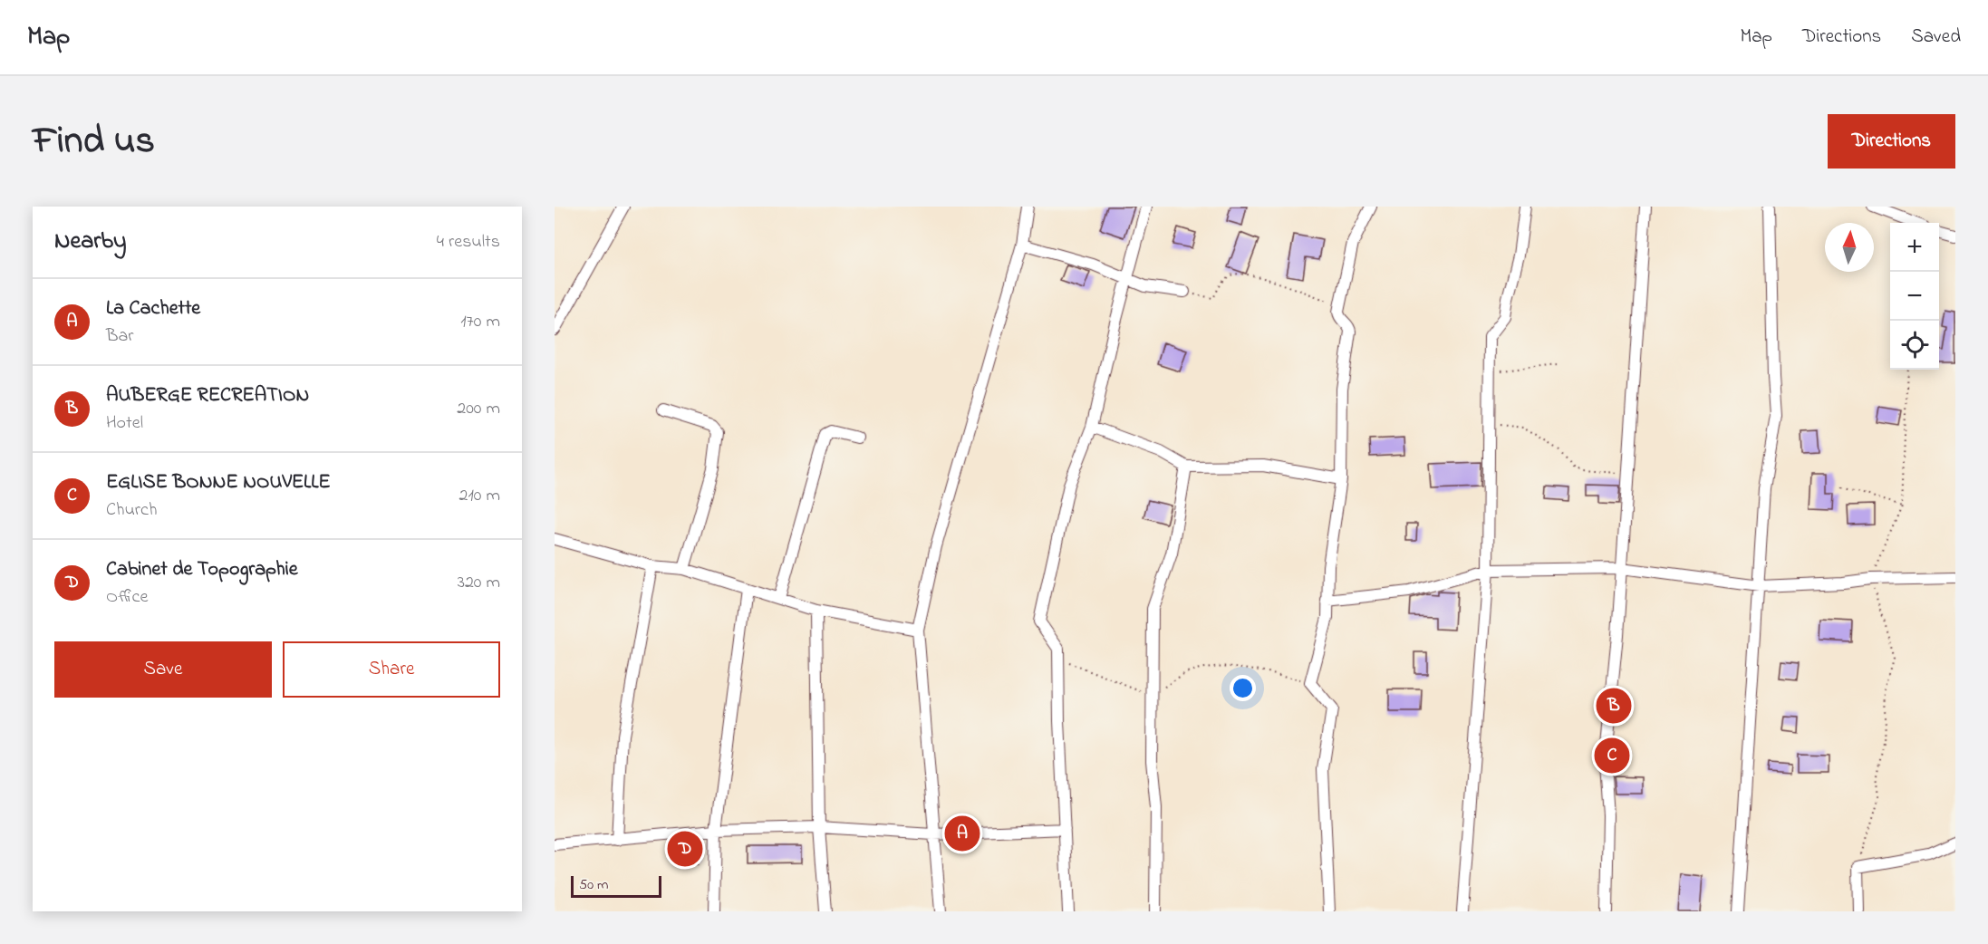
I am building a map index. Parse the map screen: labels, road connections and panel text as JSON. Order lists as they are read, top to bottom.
{
  "scale_bar": "50 m",
  "north": "top",
  "page": {
    "header": "Map",
    "nav": ["Map", "Directions", "Saved"],
    "title": "Find us",
    "buttons": [
      "Directions",
      ["Save", "Share"]
    ],
    "heading": ["Nearby", "4 results"],
    "map_buttons": ["+", "−"],
    "list": [
      {
        "mark": "A",
        "name": "La Cachette",
        "note": "Bar",
        "value": "170 m"
      },
      {
        "mark": "B",
        "name": "AUBERGE RECREATION",
        "note": "Hotel",
        "value": "200 m"
      },
      {
        "mark": "C",
        "name": "EGLISE BONNE NOUVELLE",
        "note": "Church",
        "value": "210 m"
      },
      {
        "mark": "D",
        "name": "Cabinet de Topographie",
        "note": "Office",
        "value": "320 m"
      }
    ],
    "pins": [
      "B",
      "C",
      "A",
      "D"
    ],
    "scale": "50 m"
  }
}
